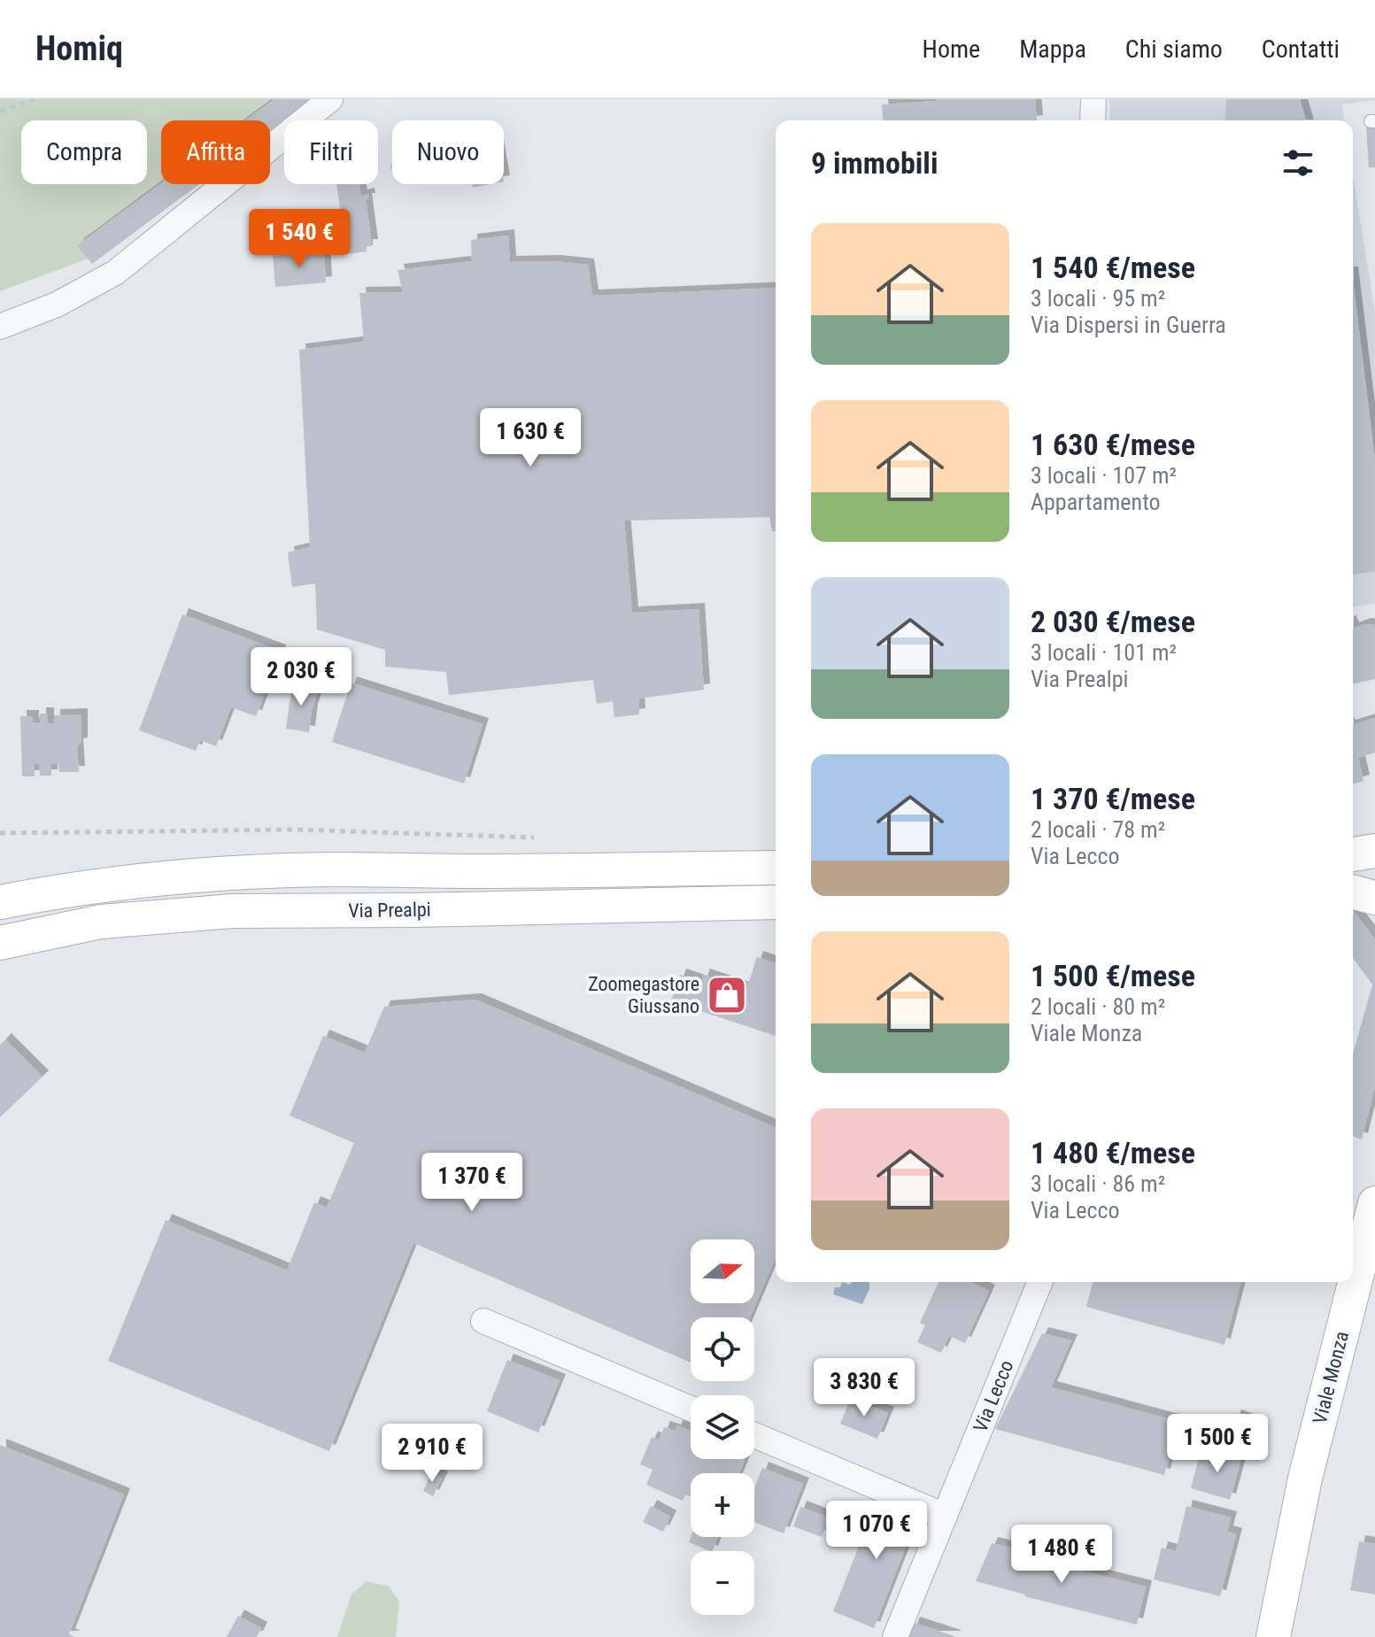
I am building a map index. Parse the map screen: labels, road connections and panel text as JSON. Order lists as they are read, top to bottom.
{
  "streets": {
    "main road": ["Via Prealpi", "Viale Monza"],
    "street": ["Via Lecco"]
  },
  "places": {
    "shop": ["Zoomegastore Giussano"]
  },
  "north": "right",
  "page": {
    "header": "Homiq",
    "nav": [
      "Home",
      "Mappa",
      "Chi siamo",
      "Contatti"
    ],
    "chip": [
      "Compra",
      "Affitta",
      "Filtri",
      "Nuovo"
    ],
    "heading": "9 immobili",
    "list": [
      {
        "name": "1 540 €/mese",
        "note": "3 locali · 95 m² · Via Dispersi in Guerra"
      },
      {
        "name": "1 630 €/mese",
        "note": "3 locali · 107 m² · Appartamento"
      },
      {
        "name": "2 030 €/mese",
        "note": "3 locali · 101 m² · Via Prealpi"
      },
      {
        "name": "1 370 €/mese",
        "note": "2 locali · 78 m² · Via Lecco"
      },
      {
        "name": "1 500 €/mese",
        "note": "2 locali · 80 m² · Viale Monza"
      },
      {
        "name": "1 480 €/mese",
        "note": "3 locali · 86 m² · Via Lecco"
      }
    ],
    "price": [
      "1 540 €",
      "1 630 €",
      "2 030 €",
      "1 370 €",
      "3 830 €",
      "1 500 €",
      "2 910 €",
      "1 070 €",
      "1 480 €"
    ],
    "map_buttons": ["+", "−"]
  }
}
